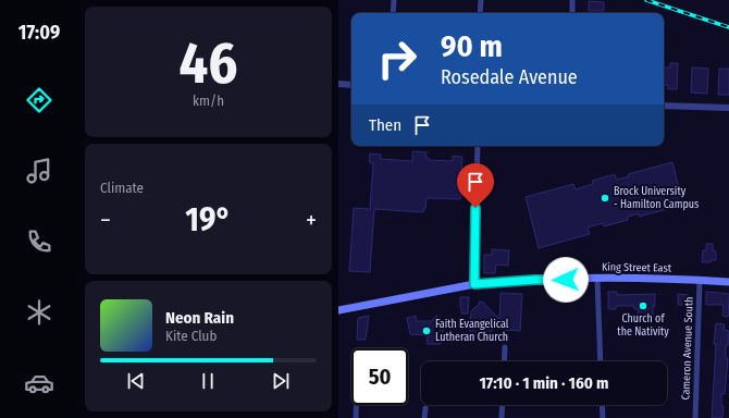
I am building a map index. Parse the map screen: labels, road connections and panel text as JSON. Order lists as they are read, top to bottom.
{
  "streets": {
    "main road": ["King Street East"],
    "street": ["Cameron Avenue South"]
  },
  "crossings": [
    ["King Street East", "Cameron Avenue South"]
  ],
  "places": ["Brock University - Hamilton Campus", "Church of the Nativity", "Faith Evangelical Lutheran Church"],
  "page": {
    "tabs": "17:09",
    "tile": [
      ["46", "km/h"],
      "Climate"
    ],
    "turn": ["90 m", "Rosedale Avenue"],
    "then": "Then",
    "heat": ["−", "19°", "+"],
    "song": ["Neon Rain", "Kite Club"],
    "limit": "50",
    "trip": "17:10 · 1 min · 160 m"
  }
}
